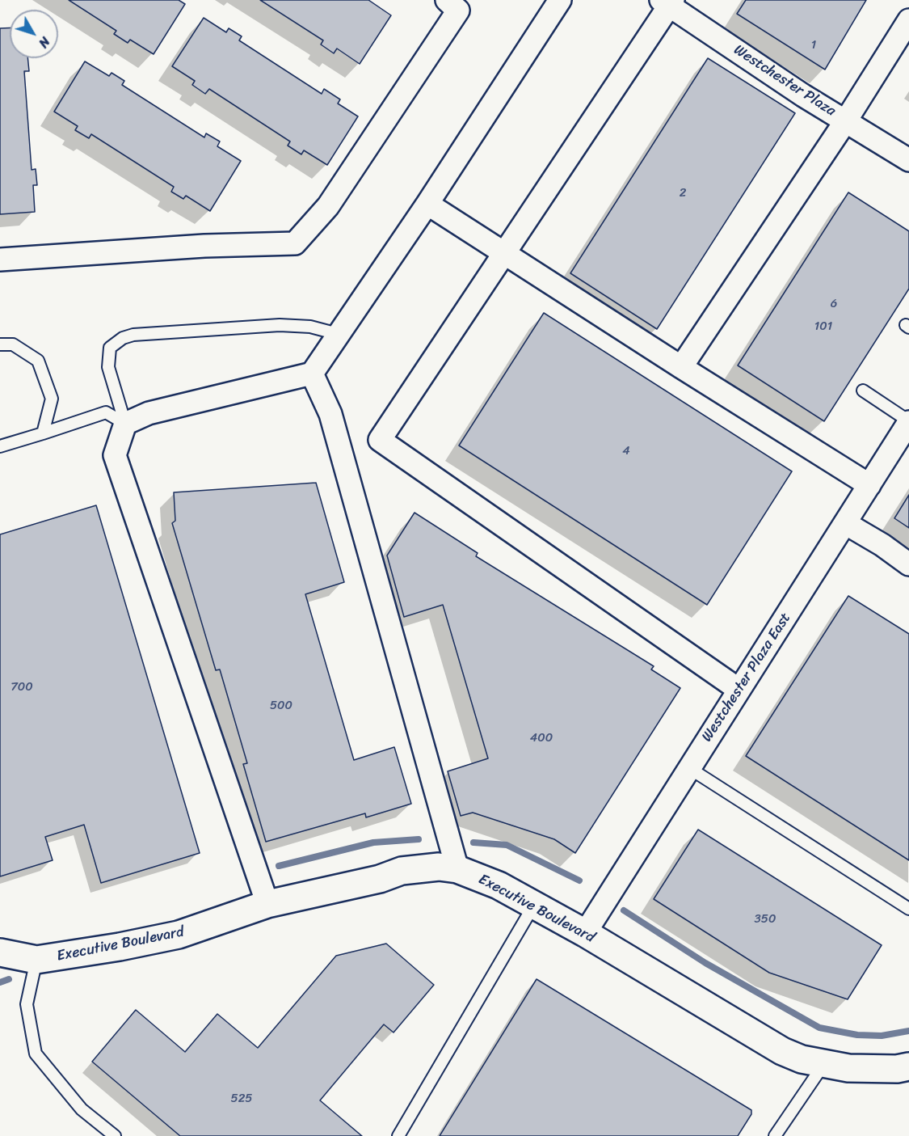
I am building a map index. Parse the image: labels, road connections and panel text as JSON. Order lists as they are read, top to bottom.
{
  "streets": {
    "street": ["Westchester Plaza", "Westchester Plaza East", "Executive Boulevard"]
  },
  "crossings": [
    ["Westchester Plaza East", "Executive Boulevard"]
  ],
  "house_numbers": [
    "1",
    "2",
    "6",
    "101",
    "4",
    "700",
    "500",
    "400",
    "350",
    "525"
  ],
  "north": "bottom right"
}
